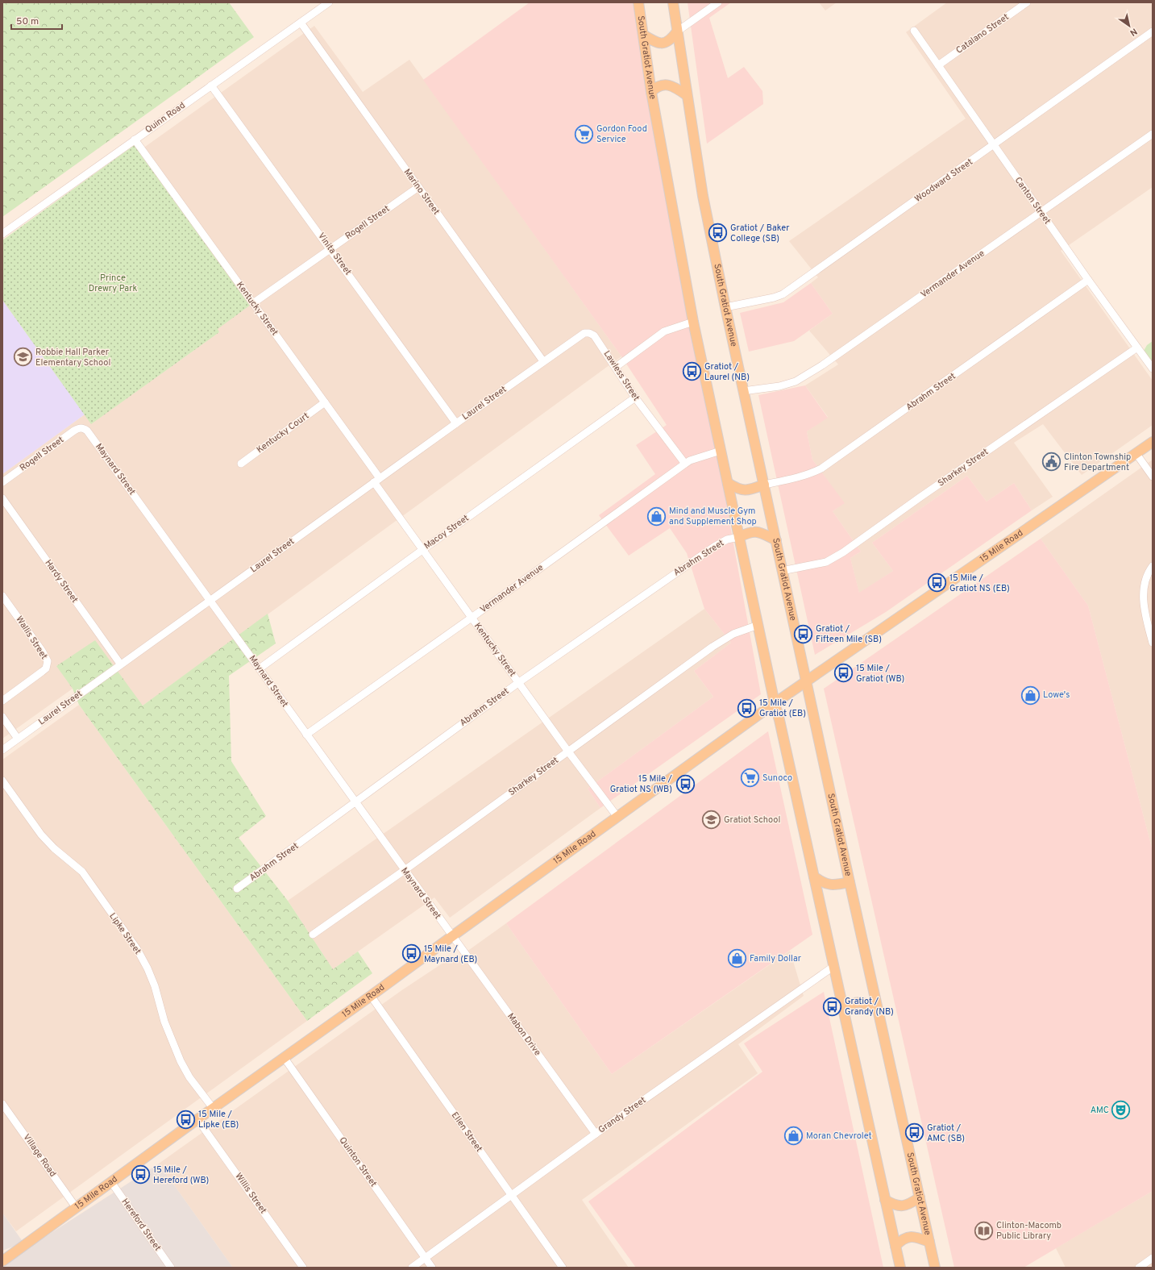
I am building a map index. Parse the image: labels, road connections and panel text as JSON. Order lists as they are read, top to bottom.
{
  "streets": {
    "main road": ["South Gratiot Avenue", "15 Mile Road"],
    "street": [
      "Catalano Street",
      "Quinn Road",
      "Woodward Street",
      "Marino Street",
      "Canton Street",
      "Rogell Street",
      "Vinita Street",
      "Vermander Avenue",
      "Kentucky Street",
      "Lawless Street",
      "Abrahm Street",
      "Laurel Street",
      "Kentucky Court",
      "Sharkey Street",
      "Maynard Street",
      "Macoy Street",
      "Hardy Street",
      "Wallis Street",
      "Lipke Street",
      "Mabon Drive",
      "Grandy Street",
      "Ellen Street",
      "Village Road",
      "Quinton Street",
      "Willis Street",
      "Hereford Street"
    ]
  },
  "crossings": [
    ["Catalano Street", "Canton Street"],
    ["South Gratiot Avenue", "Woodward Street"],
    ["South Gratiot Avenue", "Vermander Avenue"],
    ["South Gratiot Avenue", "Abrahm Street"],
    ["South Gratiot Avenue", "Sharkey Street"],
    ["South Gratiot Avenue", "15 Mile Road"],
    ["South Gratiot Avenue", "Grandy Street"],
    ["Quinn Road", "Marino Street"],
    ["Quinn Road", "Vinita Street"],
    ["Quinn Road", "Kentucky Street"],
    ["Woodward Street", "Canton Street"],
    ["Marino Street", "Rogell Street"],
    ["Marino Street", "Lawless Street"],
    ["Marino Street", "Laurel Street"],
    ["Canton Street", "Vermander Avenue"],
    ["Canton Street", "Abrahm Street"],
    ["Canton Street", "Sharkey Street"],
    ["Rogell Street", "Vinita Street"],
    ["Rogell Street", "Kentucky Street"],
    ["Rogell Street", "Maynard Street"],
    ["Vinita Street", "Laurel Street"],
    ["Vermander Avenue", "Kentucky Street"],
    ["Vermander Avenue", "Lawless Street"],
    ["Vermander Avenue", "Maynard Street"],
    ["Kentucky Street", "Abrahm Street"],
    ["Kentucky Street", "Laurel Street"],
    ["Kentucky Street", "Kentucky Court"],
    ["Kentucky Street", "Sharkey Street"],
    ["Kentucky Street", "Macoy Street"],
    ["Kentucky Street", "15 Mile Road"],
    ["Lawless Street", "Laurel Street"],
    ["Lawless Street", "Macoy Street"],
    ["Abrahm Street", "Maynard Street"],
    ["Laurel Street", "Maynard Street"],
    ["Laurel Street", "Hardy Street"],
    ["Sharkey Street", "Maynard Street"],
    ["Maynard Street", "Macoy Street"],
    ["Maynard Street", "15 Mile Road"],
    ["Maynard Street", "Mabon Drive"],
    ["15 Mile Road", "Lipke Street"],
    ["15 Mile Road", "Mabon Drive"],
    ["15 Mile Road", "Ellen Street"],
    ["15 Mile Road", "Village Road"],
    ["15 Mile Road", "Quinton Street"],
    ["15 Mile Road", "Willis Street"],
    ["15 Mile Road", "Hereford Street"],
    ["Mabon Drive", "Grandy Street"],
    ["Grandy Street", "Ellen Street"],
    ["Grandy Street", "Quinton Street"]
  ],
  "parks": ["Prince Drewry Park"],
  "places": {
    "supermarket": ["Gordon Food Service", "Sunoco"],
    "bus stop": [
      "Gratiot / Baker College (SB)",
      "Gratiot / Laurel (NB)",
      "15 Mile / Gratiot NS (EB)",
      "Gratiot / Fifteen Mile (SB)",
      "15 Mile / Gratiot (WB)",
      "15 Mile / Gratiot (EB)",
      "15 Mile / Gratiot NS (WB)",
      "15 Mile / Maynard (EB)",
      "Gratiot / Grandy (NB)",
      "15 Mile / Lipke (EB)",
      "Gratiot / AMC (SB)",
      "15 Mile / Hereford (WB)"
    ],
    "school or university": ["Robbie Hall Parker Elementary School", "Gratiot School"],
    "public building": ["Clinton Township Fire Department"],
    "shop": [
      "Mind and Muscle Gym and Supplement Shop",
      "Lowe's",
      "Family Dollar",
      "Moran Chevrolet"
    ],
    "theatre": ["AMC"],
    "library": ["Clinton-Macomb Public Library"]
  },
  "scale_bar": "50 m",
  "north": "bottom right"
}
